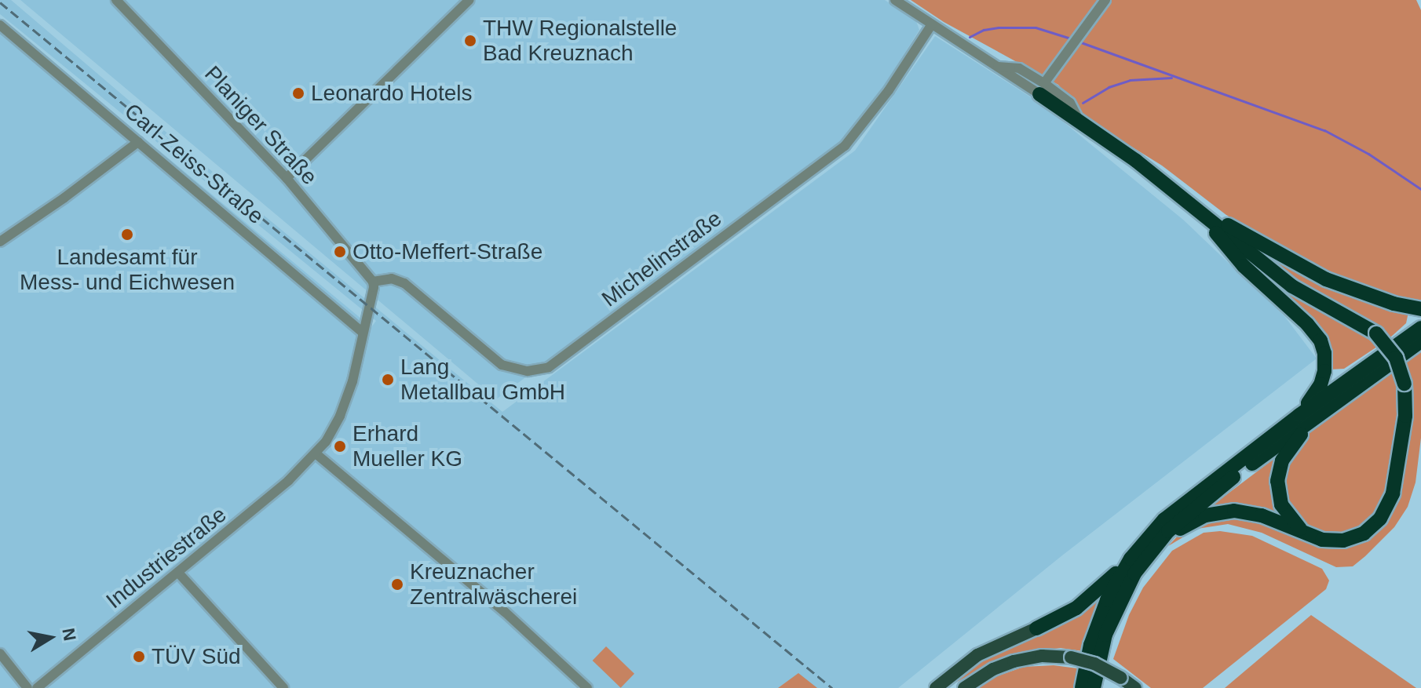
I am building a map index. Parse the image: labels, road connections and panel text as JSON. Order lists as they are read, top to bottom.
{
  "streets": {
    "street": [
      "Planiger Straße",
      "Carl-Zeiss-Straße",
      "Michelinstraße",
      "Industriestraße"
    ]
  },
  "crossings": [
    ["Planiger Straße", "Michelinstraße"],
    ["Planiger Straße", "Industriestraße"],
    ["Carl-Zeiss-Straße", "Industriestraße"],
    ["Michelinstraße", "Industriestraße"]
  ],
  "places": [
    "THW Regionalstelle Bad Kreuznach",
    "Leonardo Hotels",
    "Landesamt für Mess- und Eichwesen",
    "Otto-Meffert-Straße",
    "Lang Metallbau GmbH",
    "Erhard Mueller KG",
    "Kreuznacher Zentralwäscherei",
    "TÜV Süd"
  ],
  "north": "right"
}
